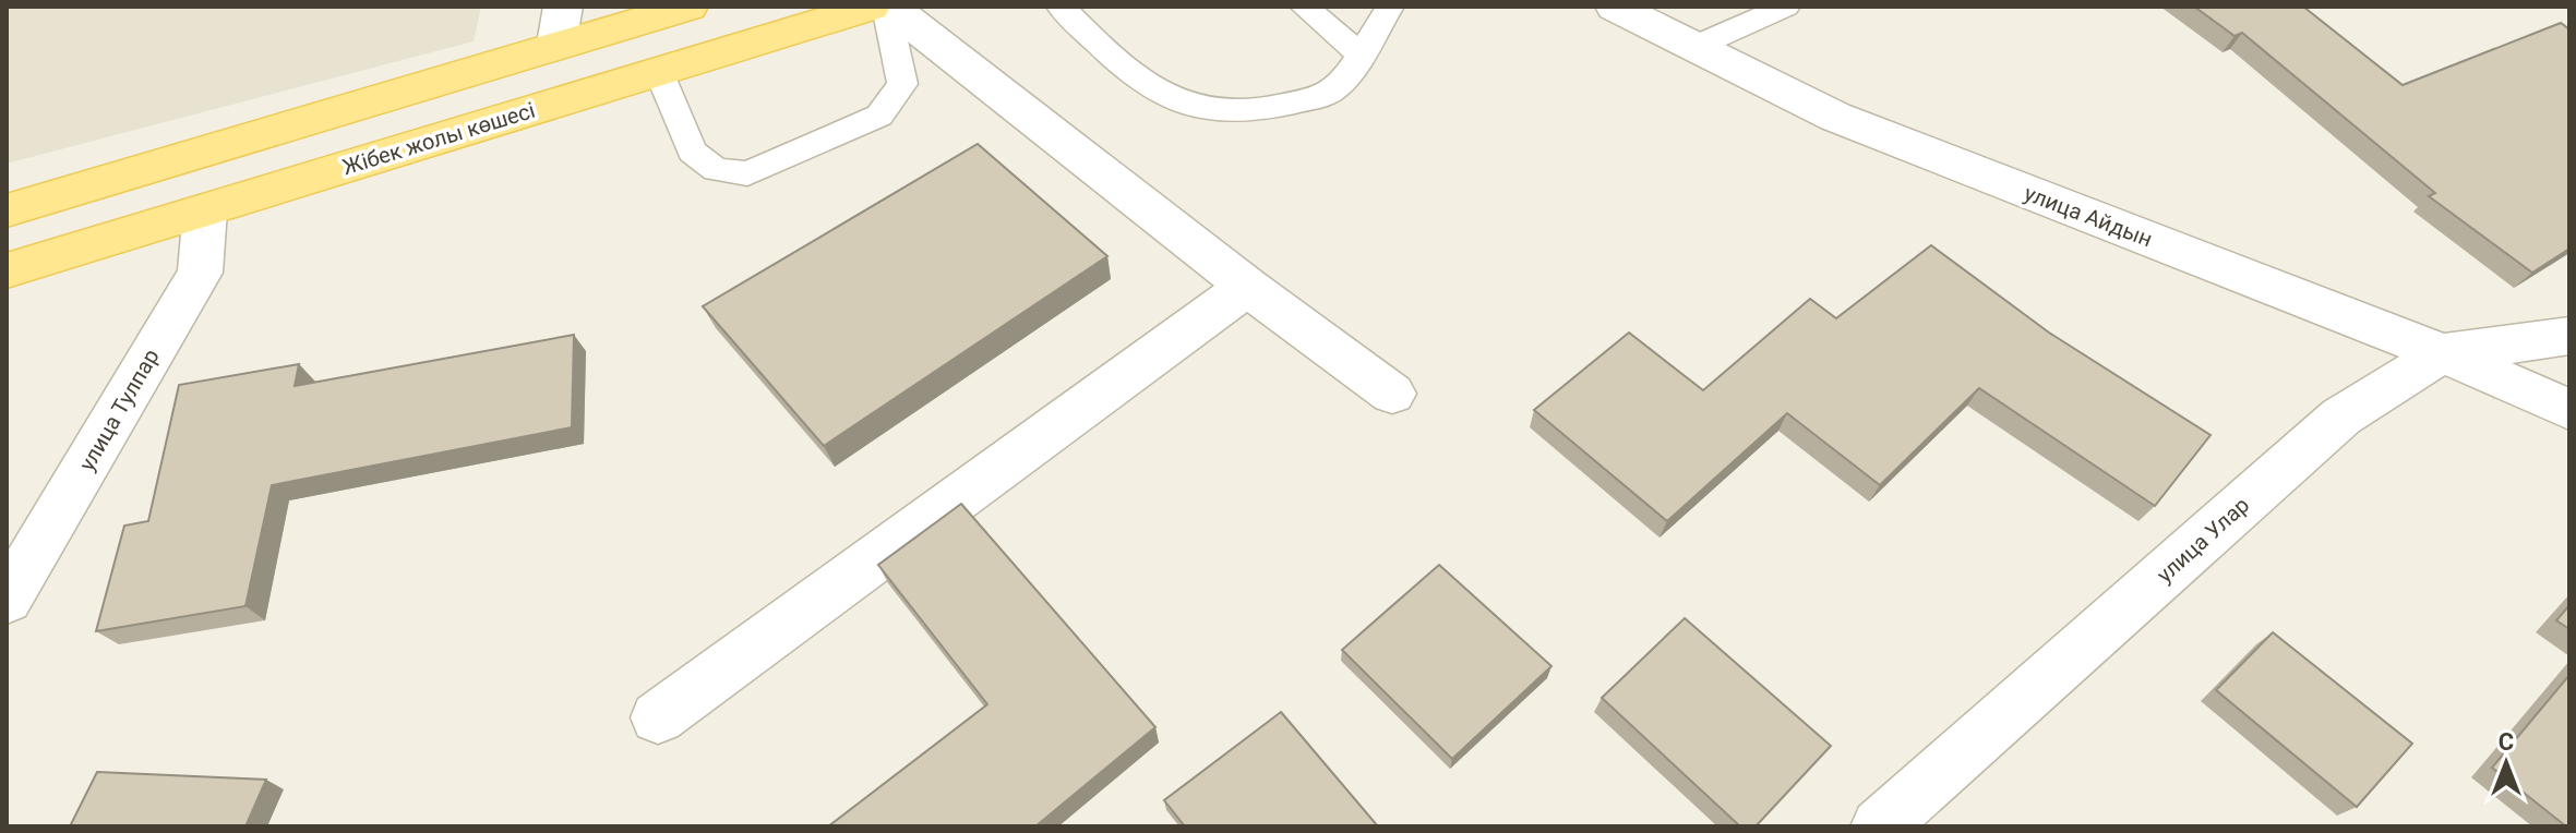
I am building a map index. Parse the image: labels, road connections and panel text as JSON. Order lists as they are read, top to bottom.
{
  "streets": {
    "main road": ["Жібек жолы көшесі"],
    "street": ["улица Айдын", "улица Тулпар", "улица Улар"]
  },
  "crossings": [
    ["Жібек жолы көшесі", "улица Тулпар"],
    ["улица Айдын", "улица Улар"]
  ],
  "north": "top"
}
